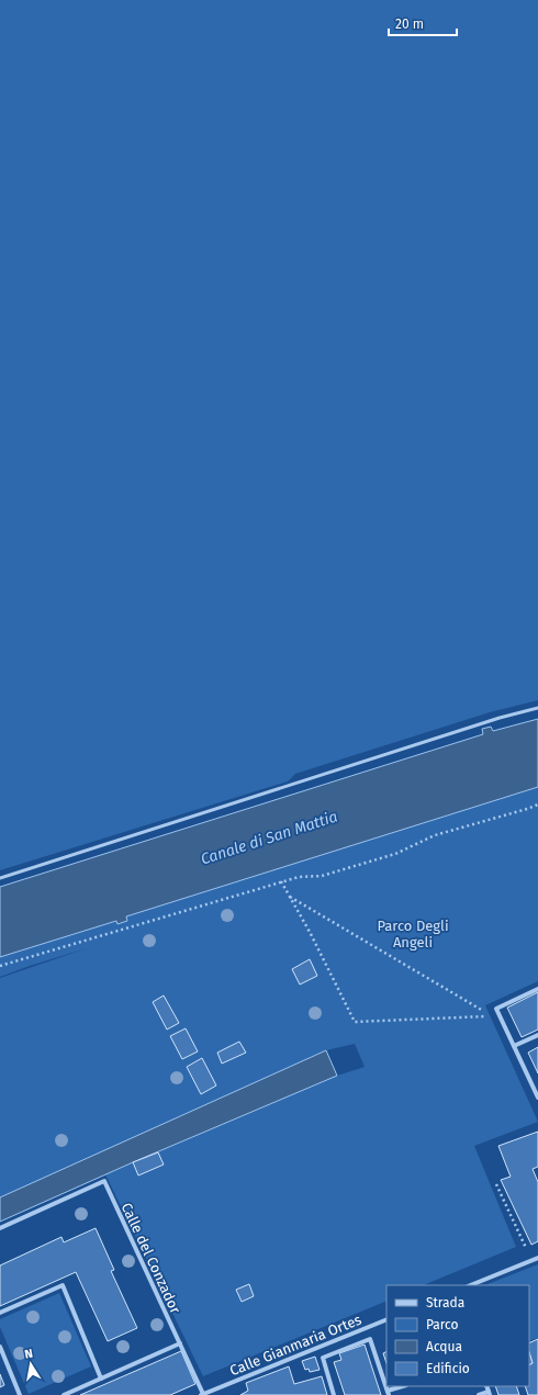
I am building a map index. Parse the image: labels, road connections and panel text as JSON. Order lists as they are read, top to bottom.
{
  "streets": {
    "street": ["Calle del Conzador", "Calle Gianmaria Ortes"]
  },
  "crossings": [
    ["Calle del Conzador", "Calle Gianmaria Ortes"]
  ],
  "water": ["Canale di San Mattia"],
  "parks": ["Parco Degli Angeli"],
  "legend": [
    "Strada",
    "Parco",
    "Acqua",
    "Edificio"
  ],
  "scale_bar": "20 m",
  "north": "top"
}
